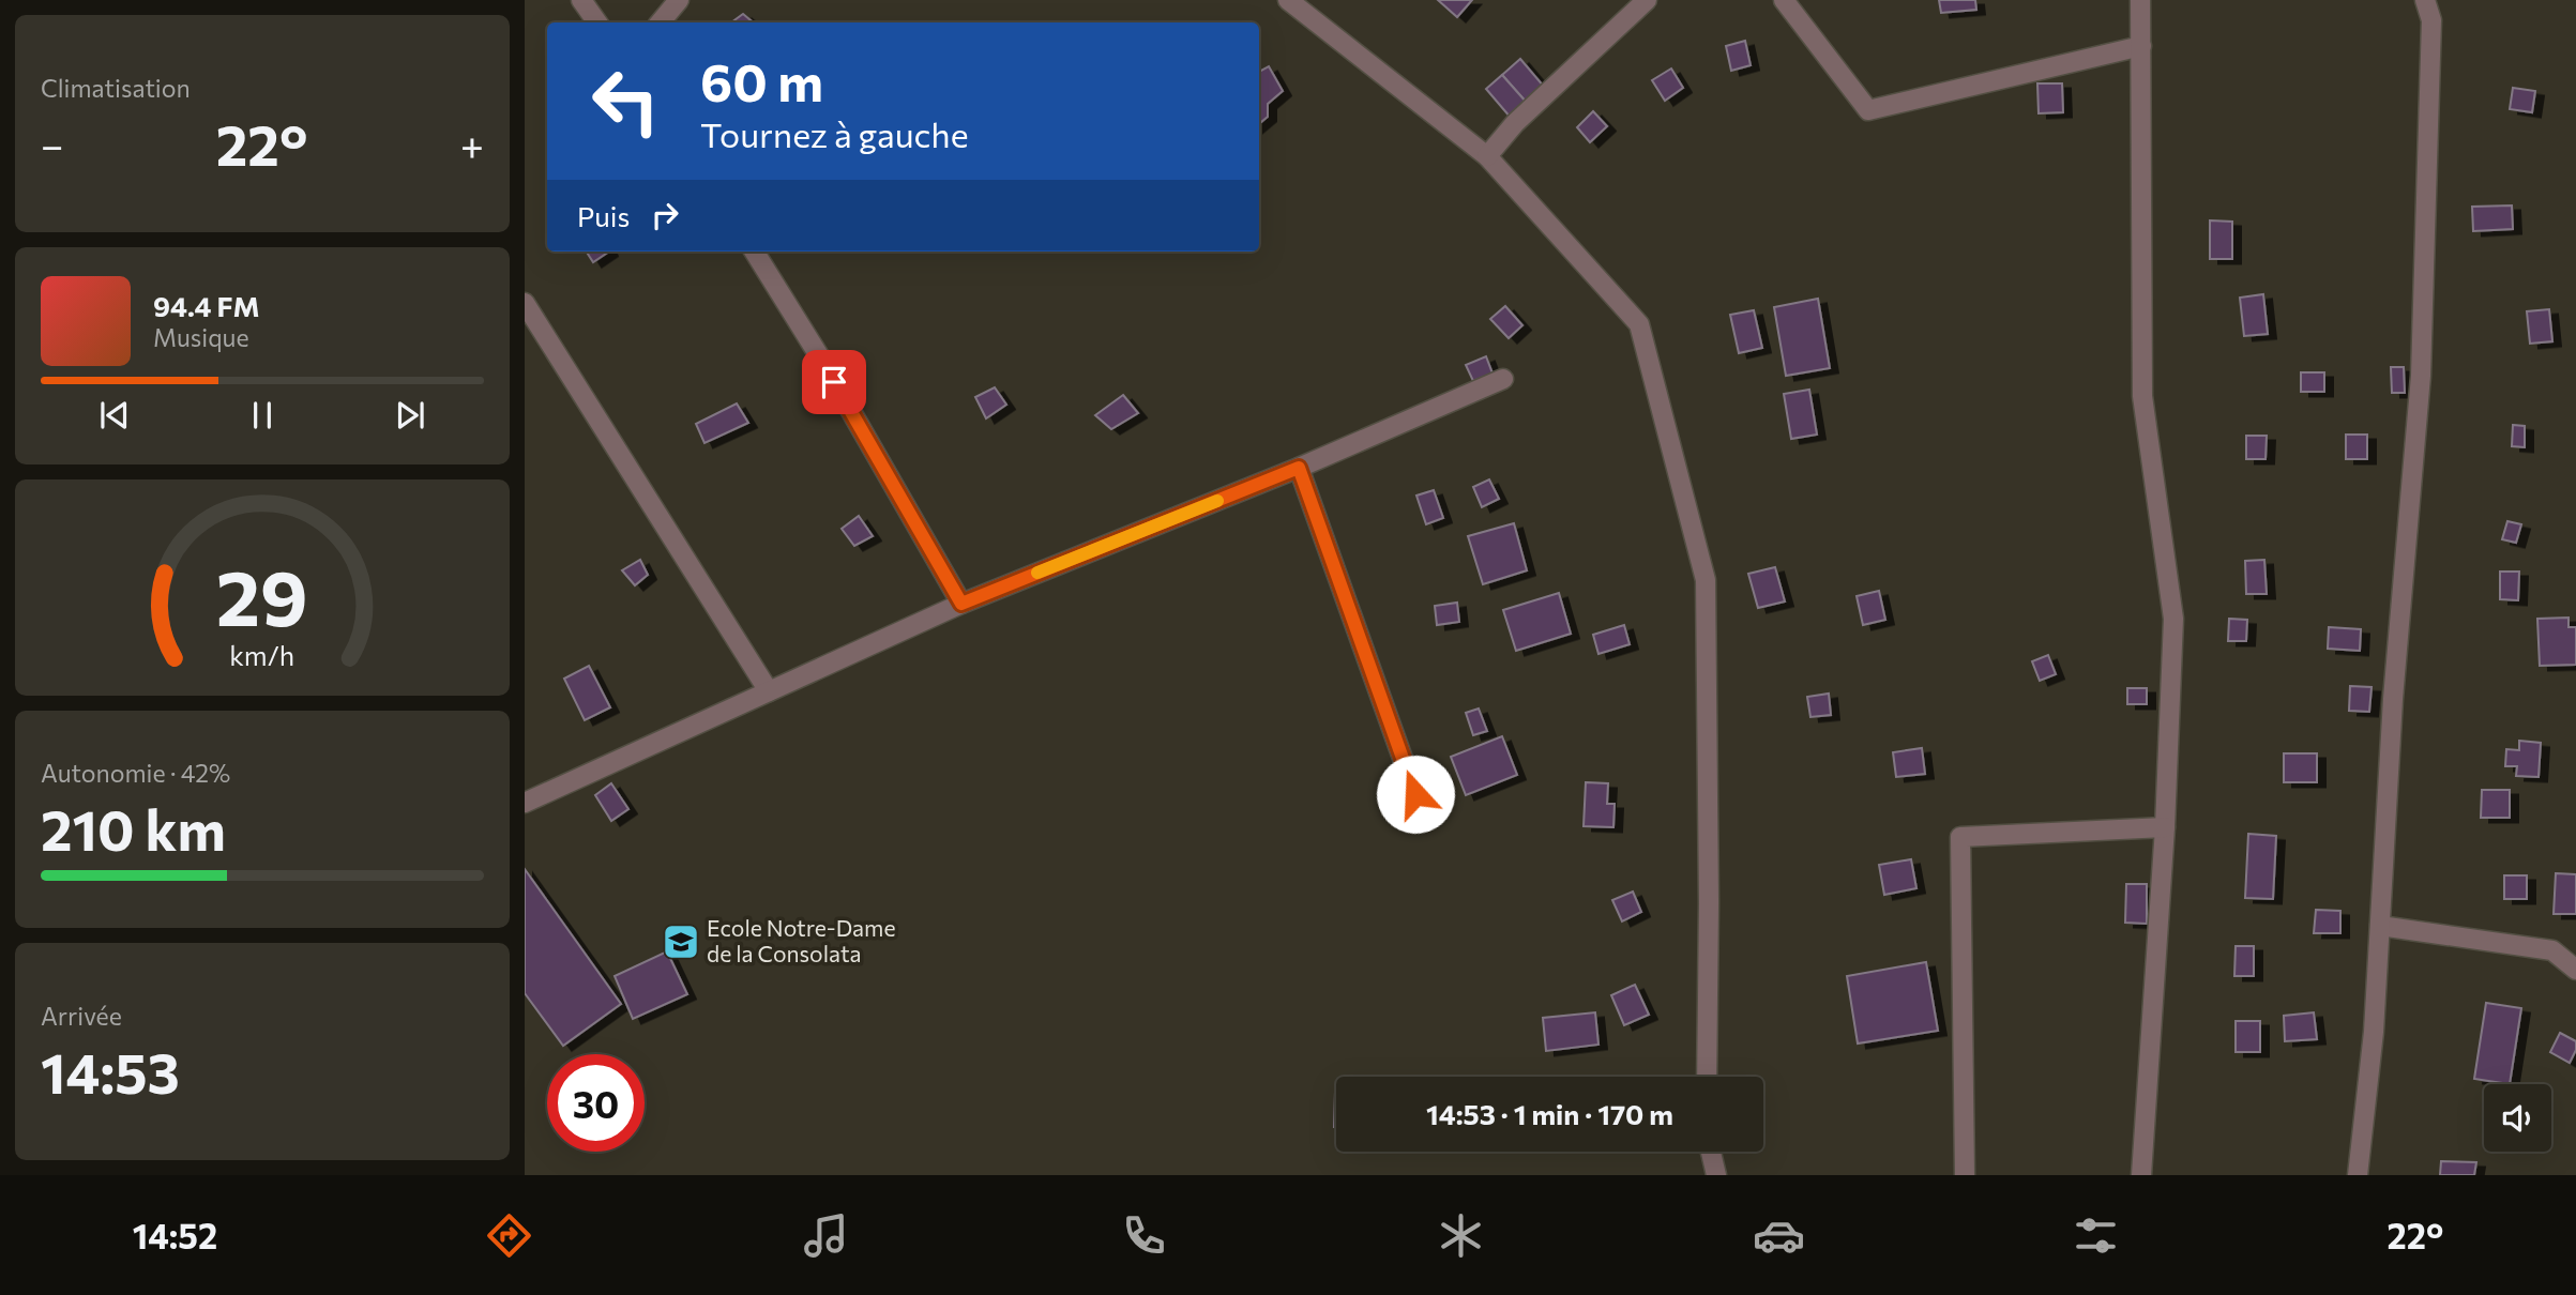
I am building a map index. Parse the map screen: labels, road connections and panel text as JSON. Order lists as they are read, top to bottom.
{
  "places": {
    "school or university": ["Ecole Notre-Dame de la Consolata"]
  },
  "page": {
    "tile": [
      "Climatisation",
      ["Autonomie · 42%", "210 km"],
      ["Arrivée", "14:53"]
    ],
    "turn": ["60 m", "Tournez à gauche"],
    "heat": ["−", "22°", "+"],
    "then": "Puis",
    "song": ["94.4 FM", "Musique"],
    "limit": "30",
    "trip": "14:53 · 1 min · 170 m",
    "tabs": ["14:52", "22°"],
    "gauge": ["29", "km/h"]
  }
}
